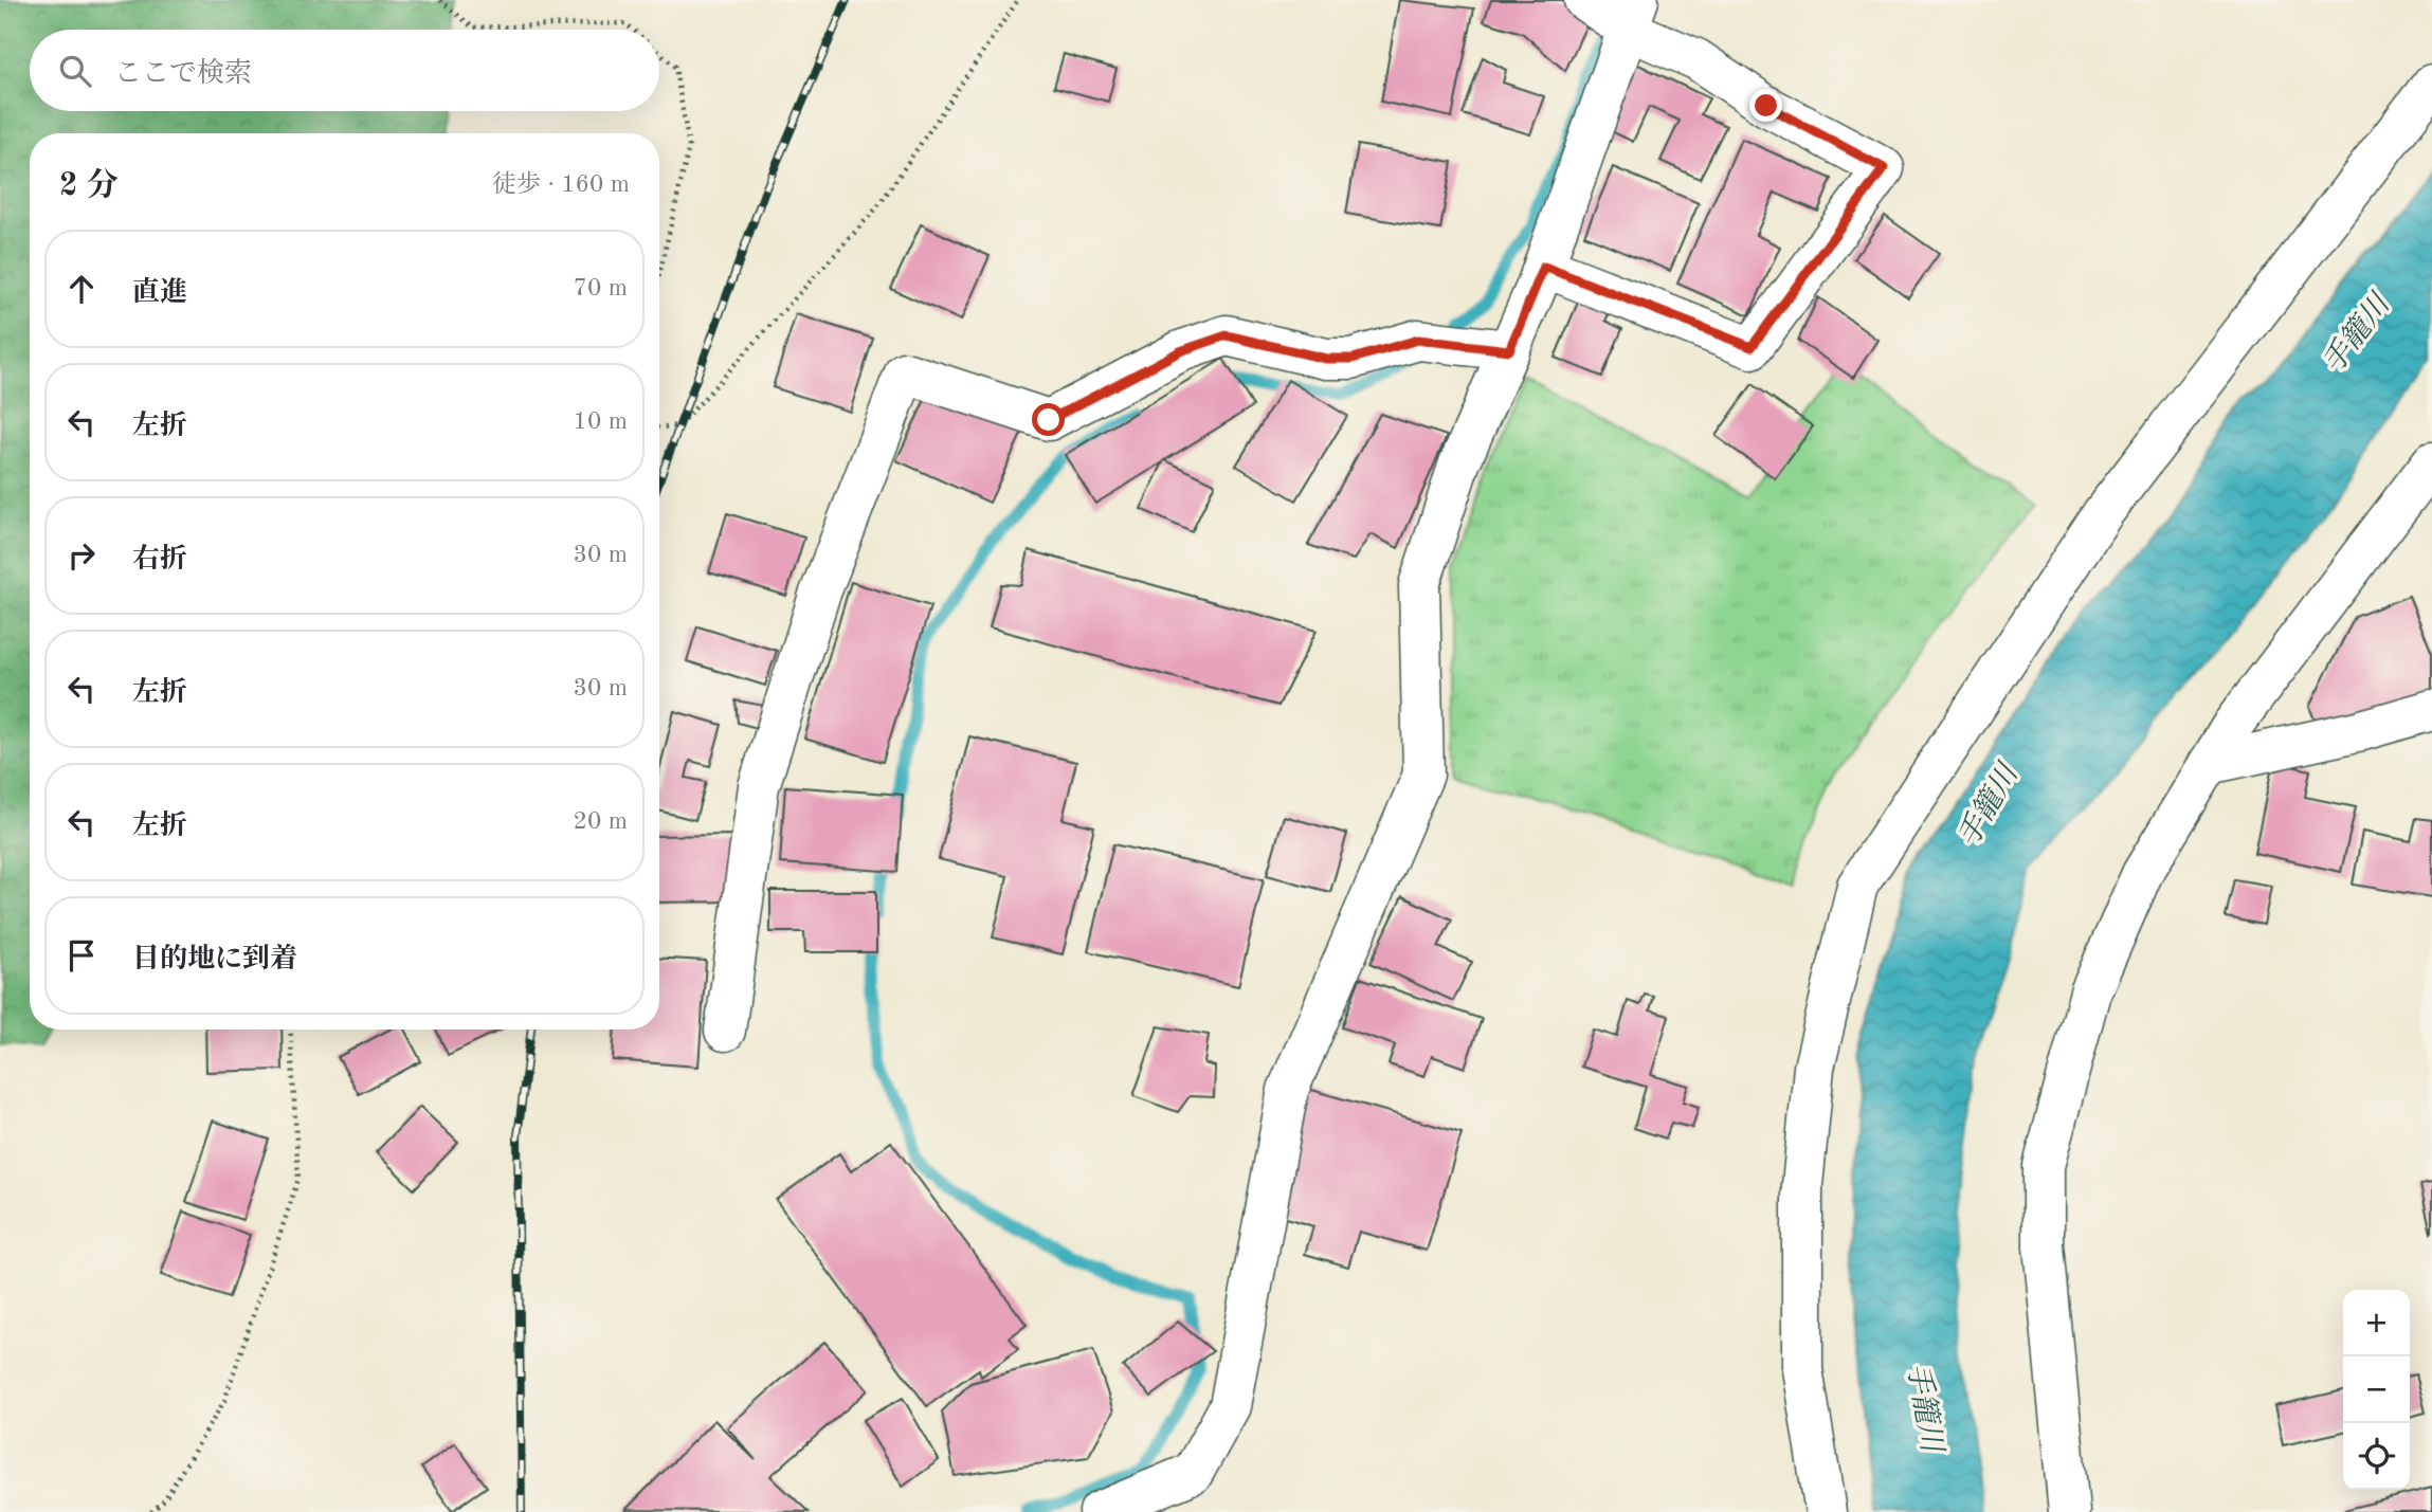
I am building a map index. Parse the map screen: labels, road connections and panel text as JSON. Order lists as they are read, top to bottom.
{
  "water": ["手籠川"],
  "page": {
    "search": "ここで検索",
    "heading": ["2 分", "徒歩 · 160 m"],
    "list": [
      ["直進", "70 m"],
      ["左折", "10 m"],
      ["右折", "30 m"],
      ["左折", "30 m"],
      ["左折", "20 m"],
      "目的地に到着"
    ],
    "map_buttons": ["+", "−"]
  }
}
